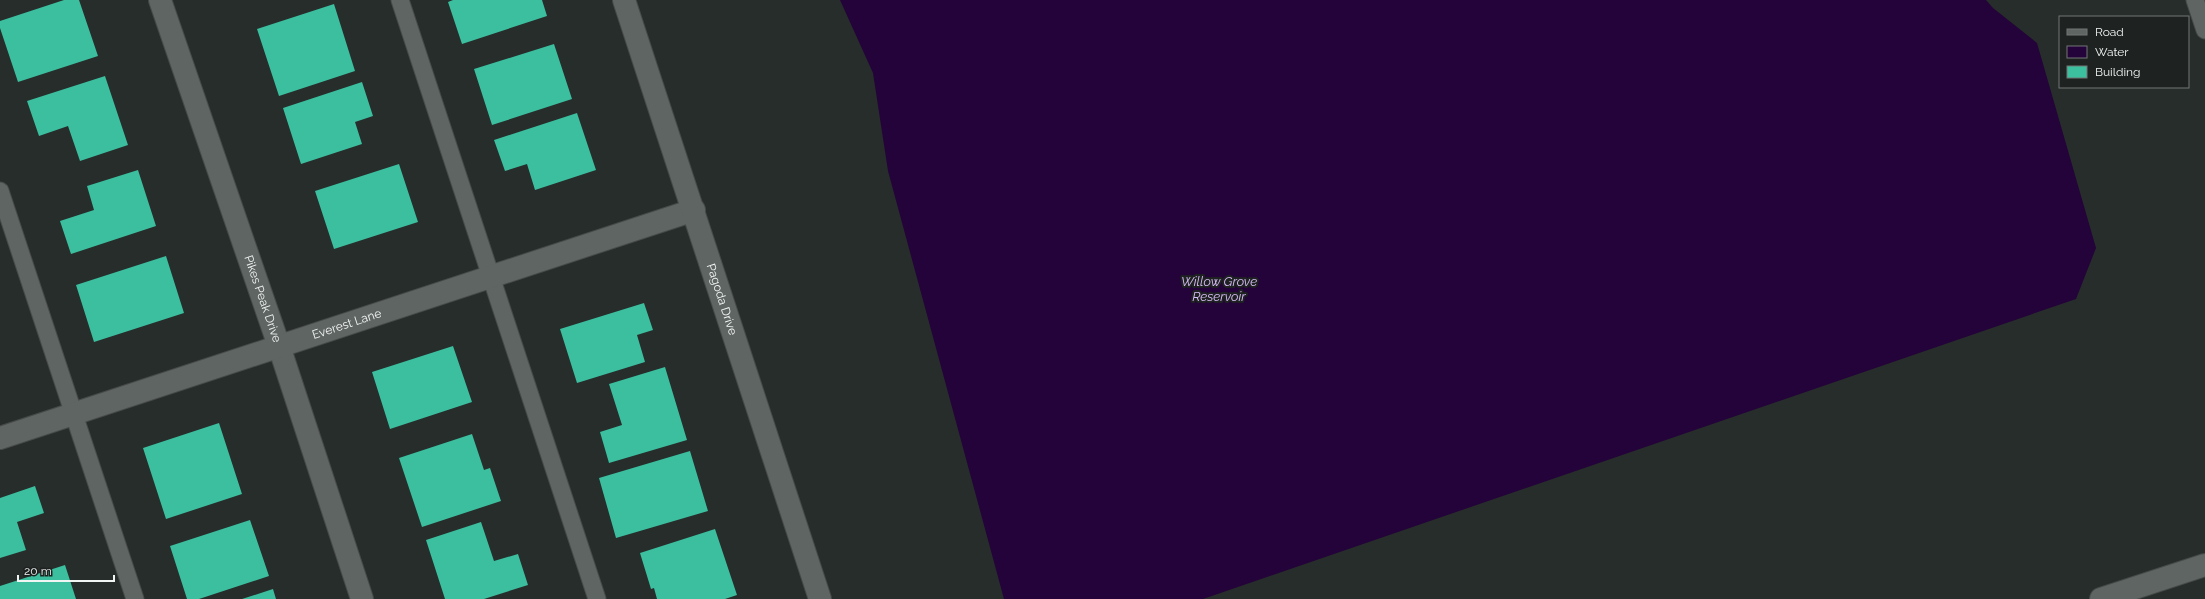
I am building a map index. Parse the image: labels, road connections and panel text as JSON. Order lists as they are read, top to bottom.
{
  "streets": {
    "street": ["Pikes Peak Drive", "Pagoda Drive", "Everest Lane"]
  },
  "crossings": [
    ["Pikes Peak Drive", "Everest Lane"],
    ["Pagoda Drive", "Everest Lane"]
  ],
  "water": ["Willow Grove Reservoir"],
  "legend": ["Road", "Water", "Building"],
  "scale_bar": "20 m"
}
